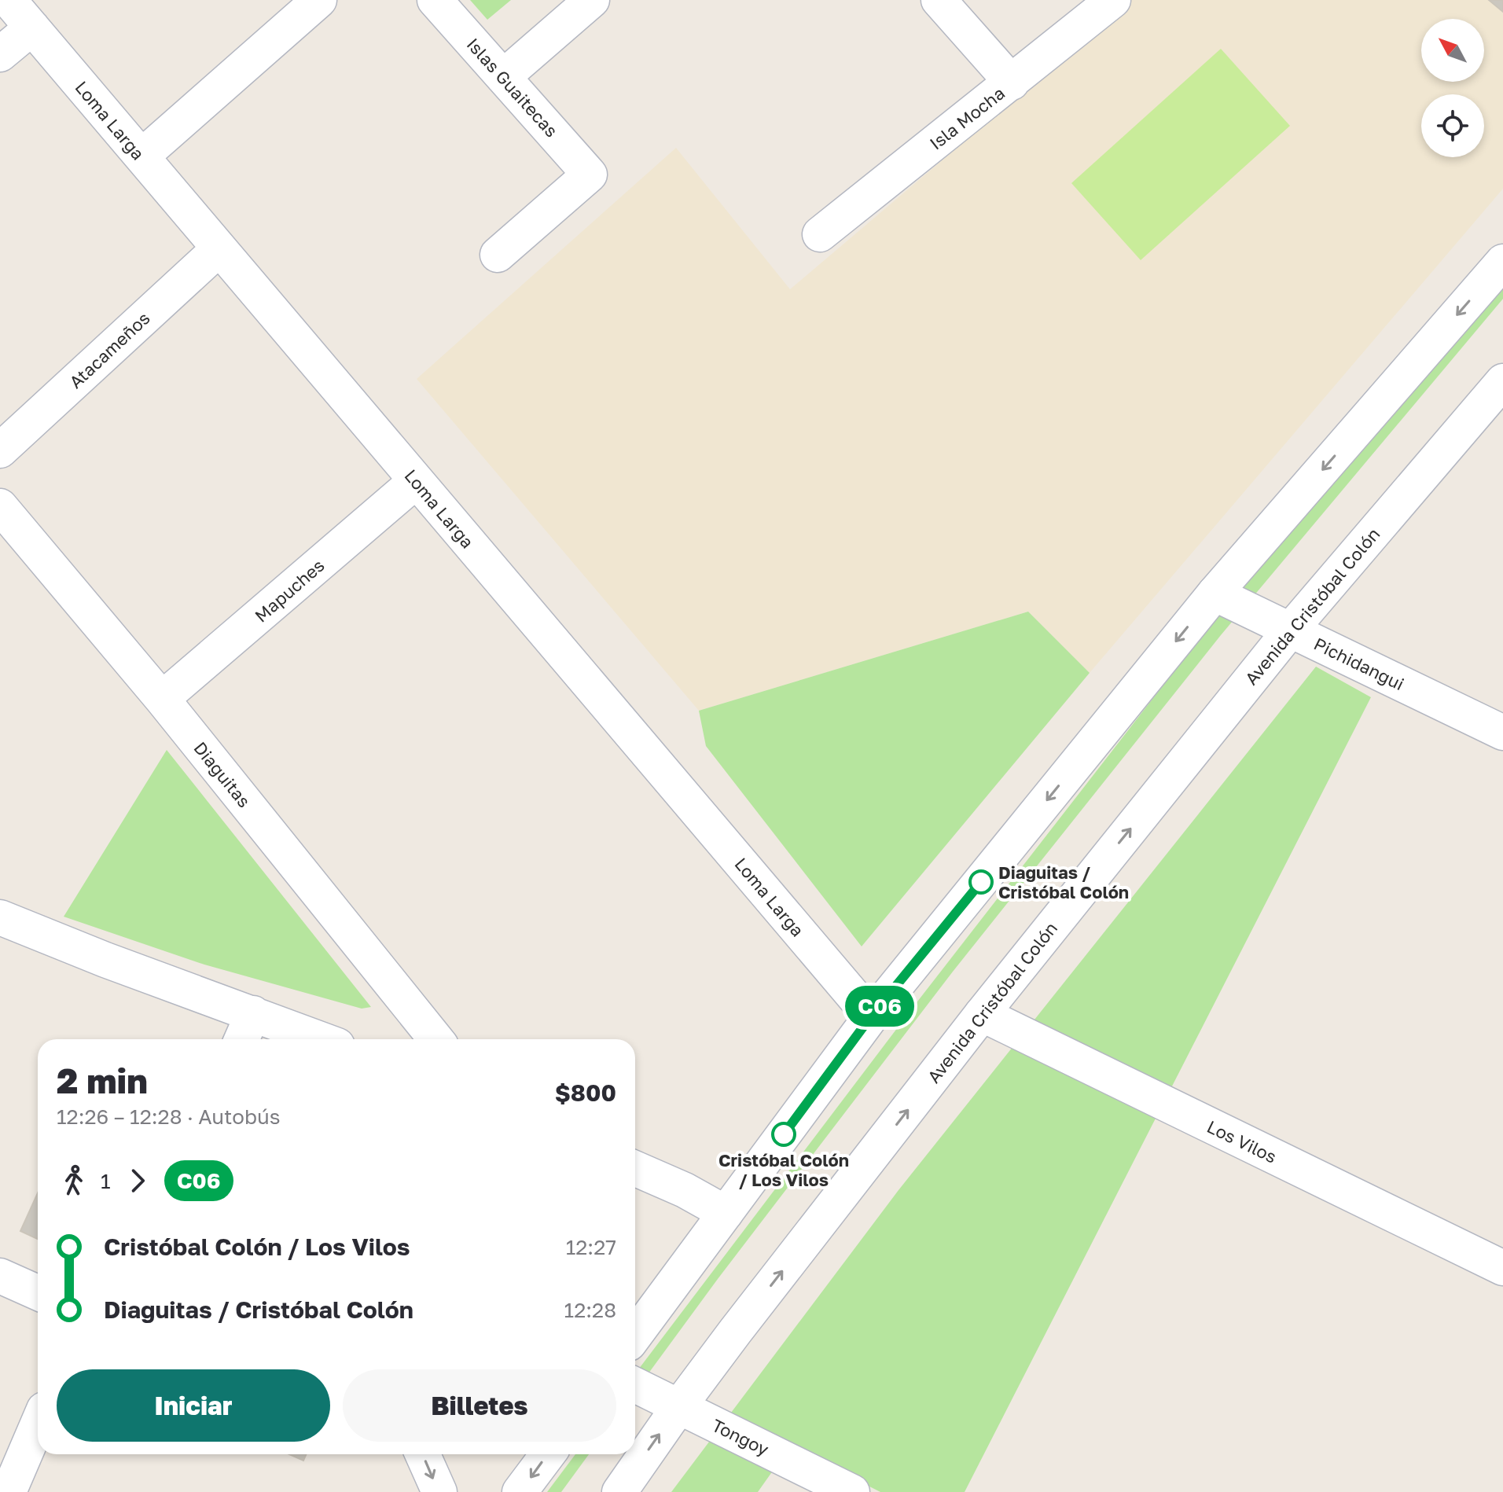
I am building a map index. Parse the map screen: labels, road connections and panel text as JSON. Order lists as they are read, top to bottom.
{
  "streets": {
    "street": [
      "Islas Guaitecas",
      "Isla Mocha",
      "Loma Larga",
      "Atacameños",
      "Mapuches",
      "Avenida Cristóbal Colón",
      "Pichidangui",
      "Diaguitas",
      "Los Vilos",
      "Tongoy"
    ]
  },
  "crossings": [
    ["Loma Larga", "Atacameños"],
    ["Loma Larga", "Mapuches"],
    ["Mapuches", "Diaguitas"],
    ["Avenida Cristóbal Colón", "Pichidangui"],
    ["Avenida Cristóbal Colón", "Los Vilos"],
    ["Avenida Cristóbal Colón", "Tongoy"]
  ],
  "places": ["Diaguitas / Cristóbal Colón", "Cristóbal Colón / Los Vilos"],
  "lines": ["bus line C06"],
  "north": "top left",
  "page": {
    "on_map": "C06",
    "heading": ["2 min", "12:26 – 12:28 · Autobús", "$800"],
    "legs": ["1", "C06"],
    "list": [
      {
        "name": "Cristóbal Colón / Los Vilos",
        "value": "12:27"
      },
      {
        "name": "Diaguitas / Cristóbal Colón",
        "value": "12:28"
      }
    ],
    "buttons": ["Iniciar", "Billetes"]
  }
}
